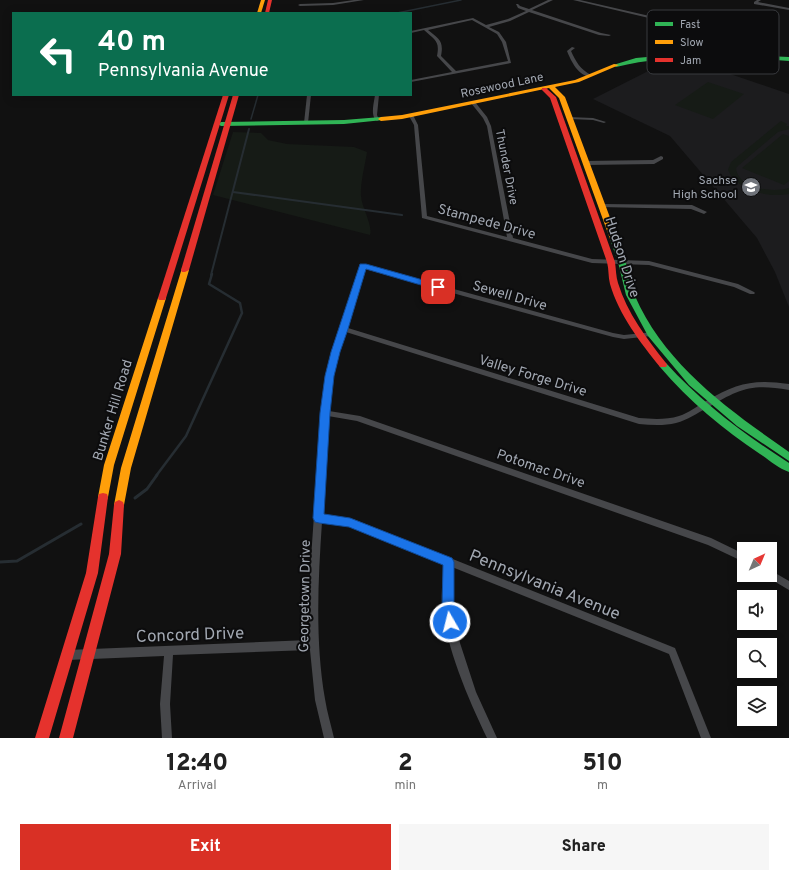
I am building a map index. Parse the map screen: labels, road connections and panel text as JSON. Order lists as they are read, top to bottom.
{
  "streets": {
    "street": [
      "Rosewood Lane",
      "Thunder Drive",
      "Stampede Drive",
      "Hudson Drive",
      "Sewell Drive",
      "Valley Forge Drive",
      "Bunker Hill Road",
      "Potomac Drive",
      "Pennsylvania Avenue",
      "Georgetown Drive",
      "Concord Drive"
    ]
  },
  "crossings": [
    ["Rosewood Lane", "Thunder Drive"],
    ["Rosewood Lane", "Stampede Drive"],
    ["Rosewood Lane", "Hudson Drive"],
    ["Rosewood Lane", "Bunker Hill Road"],
    ["Thunder Drive", "Stampede Drive"],
    ["Stampede Drive", "Hudson Drive"],
    ["Hudson Drive", "Sewell Drive"],
    ["Hudson Drive", "Valley Forge Drive"],
    ["Sewell Drive", "Georgetown Drive"],
    ["Valley Forge Drive", "Georgetown Drive"],
    ["Bunker Hill Road", "Concord Drive"],
    ["Potomac Drive", "Georgetown Drive"],
    ["Pennsylvania Avenue", "Georgetown Drive"],
    ["Georgetown Drive", "Concord Drive"]
  ],
  "places": {
    "school or university": ["Sachse High School"]
  },
  "legend": ["Fast", "Slow", "Jam"],
  "north": "top right",
  "page": {
    "turn": ["40 m", "Pennsylvania Avenue"],
    "eta": [
      "12:40",
      "Arrival",
      "2",
      "min",
      "510",
      "m"
    ],
    "buttons": ["Exit", "Share"]
  }
}
